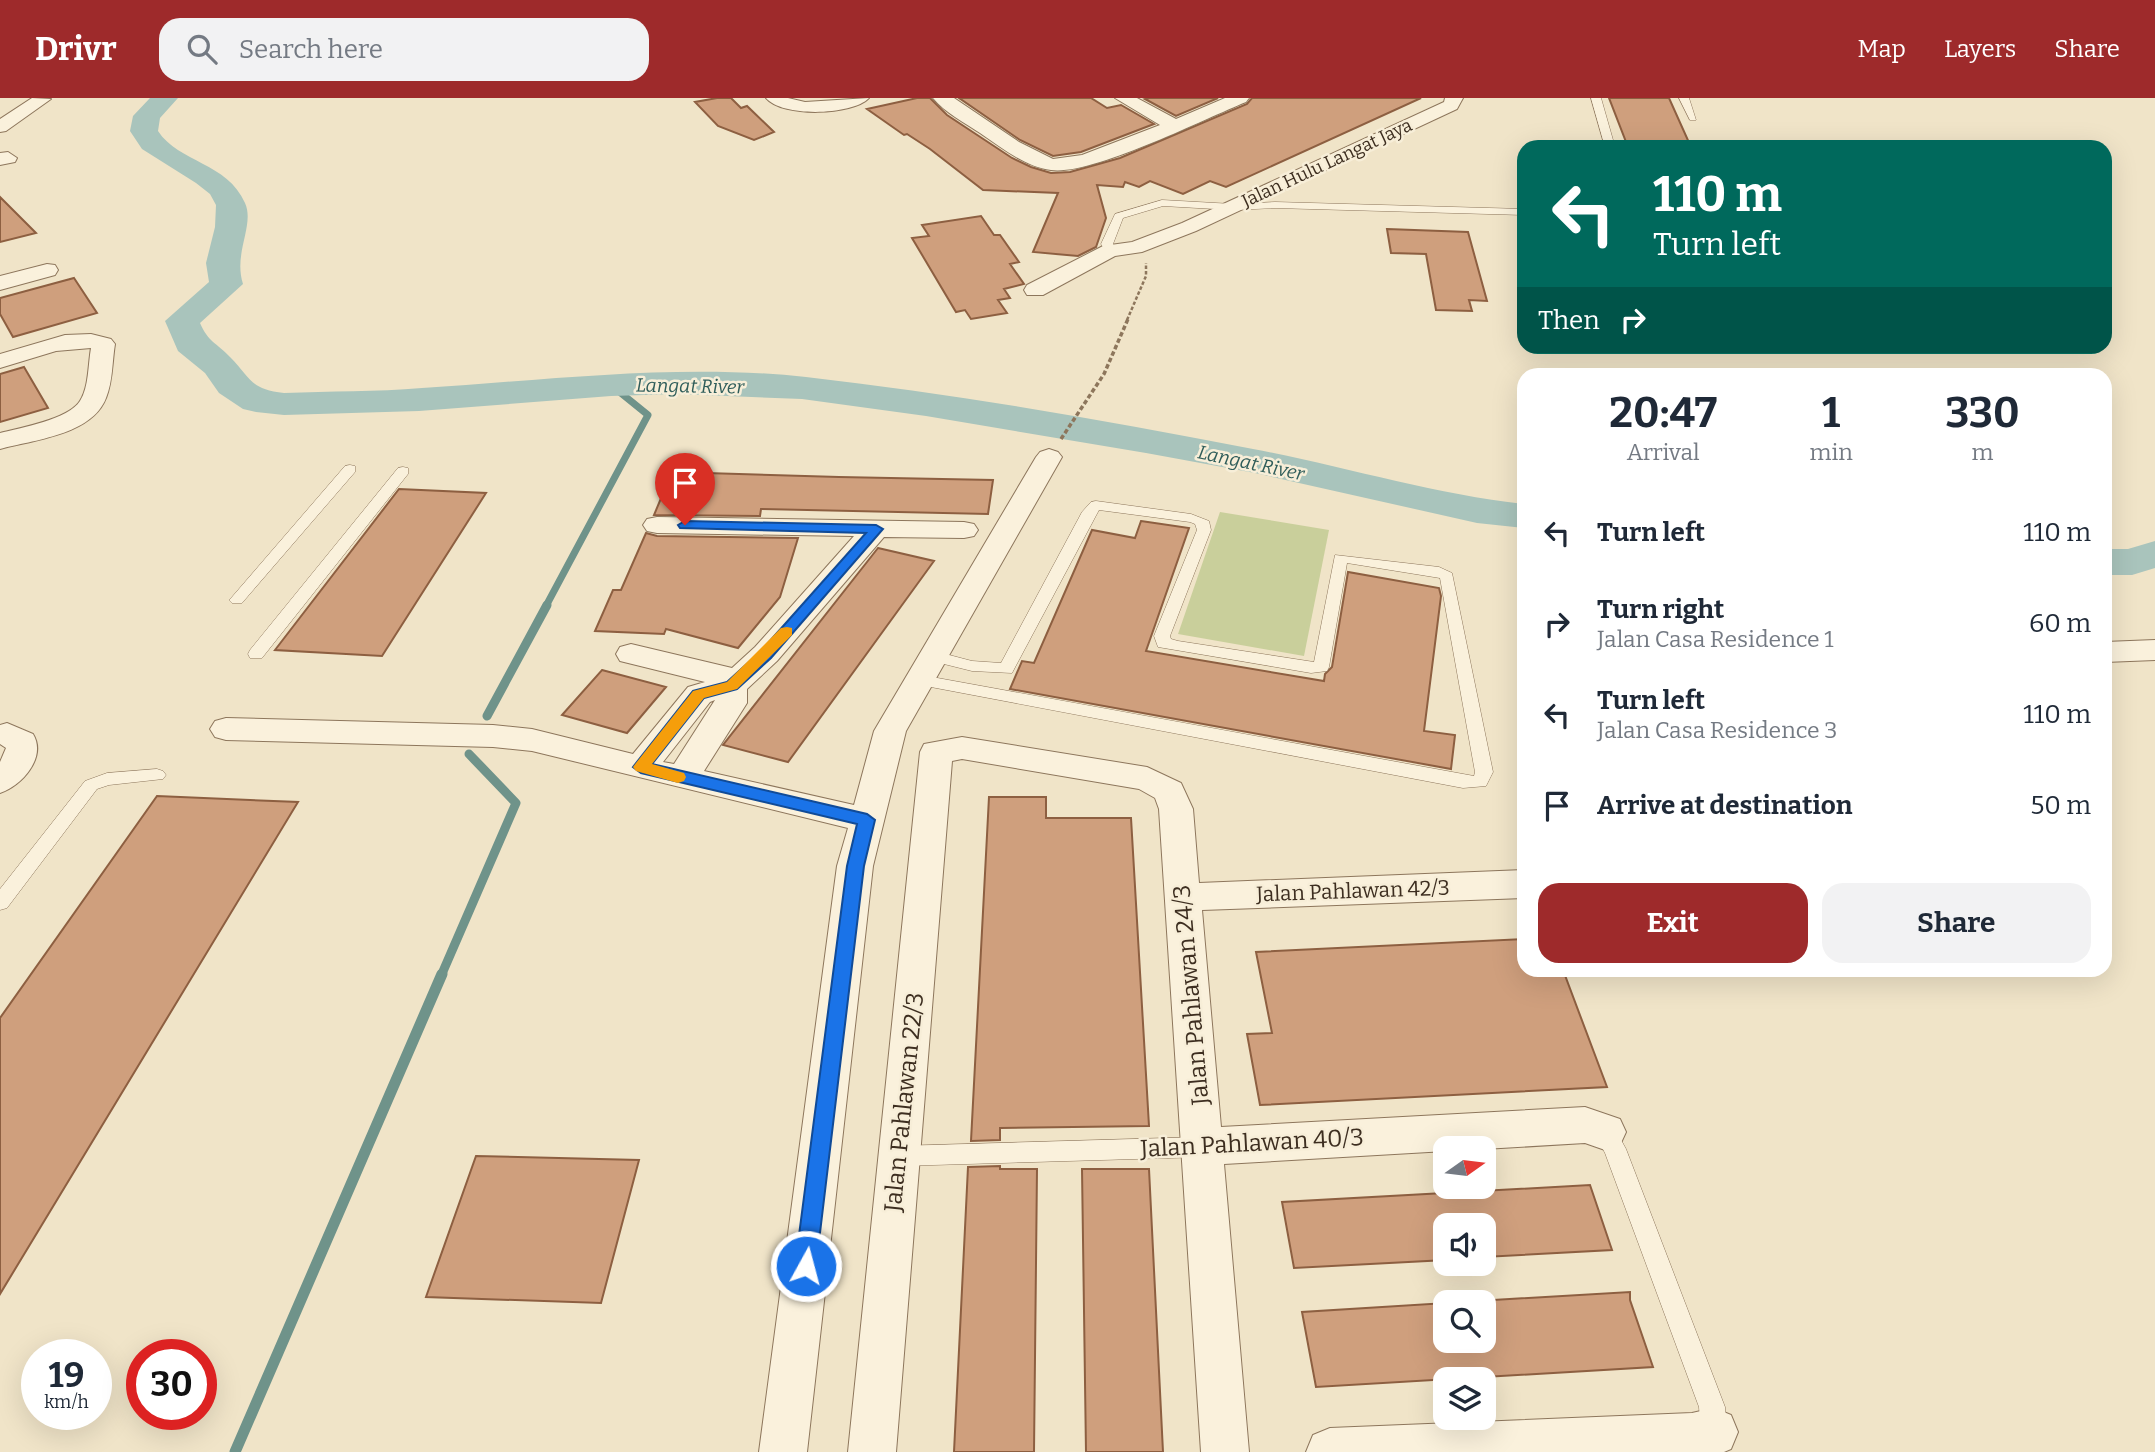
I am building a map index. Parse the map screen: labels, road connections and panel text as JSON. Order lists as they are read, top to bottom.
{
  "streets": {
    "street": [
      "Jalan Hulu Langat Jaya",
      "Jalan Pahlawan 42/3",
      "Jalan Pahlawan 24/3",
      "Jalan Pahlawan 22/3",
      "Jalan Pahlawan 40/3"
    ]
  },
  "crossings": [
    ["Jalan Pahlawan 42/3", "Jalan Pahlawan 24/3"],
    ["Jalan Pahlawan 24/3", "Jalan Pahlawan 22/3"],
    ["Jalan Pahlawan 24/3", "Jalan Pahlawan 40/3"],
    ["Jalan Pahlawan 22/3", "Jalan Pahlawan 40/3"]
  ],
  "water": ["Langat River"],
  "north": "right",
  "page": {
    "header": "Drivr",
    "search": "Search here",
    "nav": ["Map", "Layers", "Share"],
    "turn": ["110 m", "Turn left"],
    "then": "Then",
    "eta": [
      "20:47",
      "Arrival",
      "1",
      "min",
      "330",
      "m"
    ],
    "list": [
      {
        "name": "Turn left",
        "value": "110 m"
      },
      {
        "name": "Turn right",
        "note": "Jalan Casa Residence 1",
        "value": "60 m"
      },
      {
        "name": "Turn left",
        "note": "Jalan Casa Residence 3",
        "value": "110 m"
      },
      {
        "name": "Arrive at destination",
        "value": "50 m"
      }
    ],
    "buttons": ["Exit", "Share"],
    "speed": "19 km/h",
    "limit": "30"
  }
}
